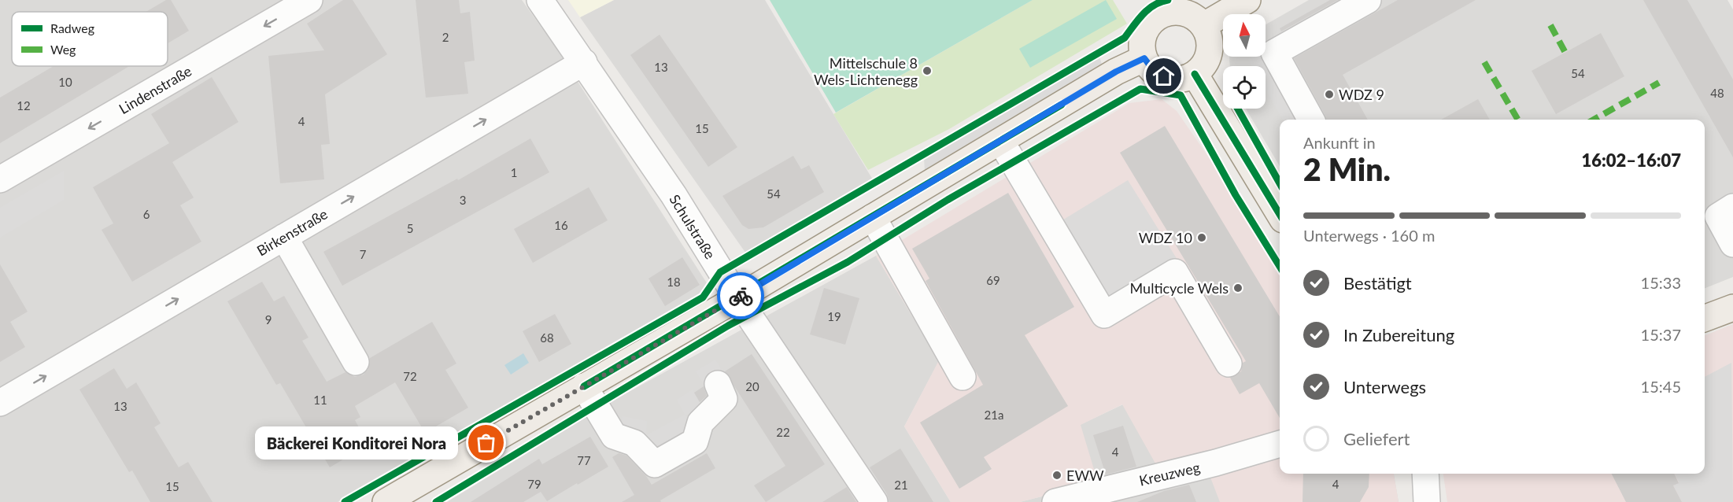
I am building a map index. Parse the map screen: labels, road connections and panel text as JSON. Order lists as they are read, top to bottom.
{
  "streets": {
    "street": [
      "Lindenstraße",
      "Schulstraße",
      "Birkenstraße",
      "Kreuzweg"
    ]
  },
  "crossings": [
    ["Schulstraße", "Birkenstraße"]
  ],
  "one_way": ["Lindenstraße", "Birkenstraße"],
  "places": [
    "Mittelschule 8 Wels-Lichtenegg",
    "WDZ 9",
    "WDZ 10",
    "Multicycle Wels",
    "Bäckerei Konditorei Nora",
    "EWW"
  ],
  "house_numbers": [
    "2",
    "13",
    "54",
    "10",
    "48",
    "12",
    "4",
    "15",
    "1",
    "54",
    "3",
    "6",
    "16",
    "5",
    "7",
    "69",
    "18",
    "19",
    "9",
    "68",
    "72",
    "20",
    "11",
    "13",
    "21a",
    "22",
    "4",
    "77",
    "79",
    "4",
    "21",
    "15"
  ],
  "legend": ["Radweg", "Weg"],
  "north": "top",
  "page": {
    "heading": ["2 Min.", "Ankunft in", "16:02–16:07"],
    "bar": "Unterwegs · 160 m",
    "list": [
      ["Bestätigt", "15:33"],
      ["In Zubereitung", "15:37"],
      ["Unterwegs", "15:45"],
      "Geliefert"
    ],
    "bubble": "Bäckerei Konditorei Nora"
  }
}
